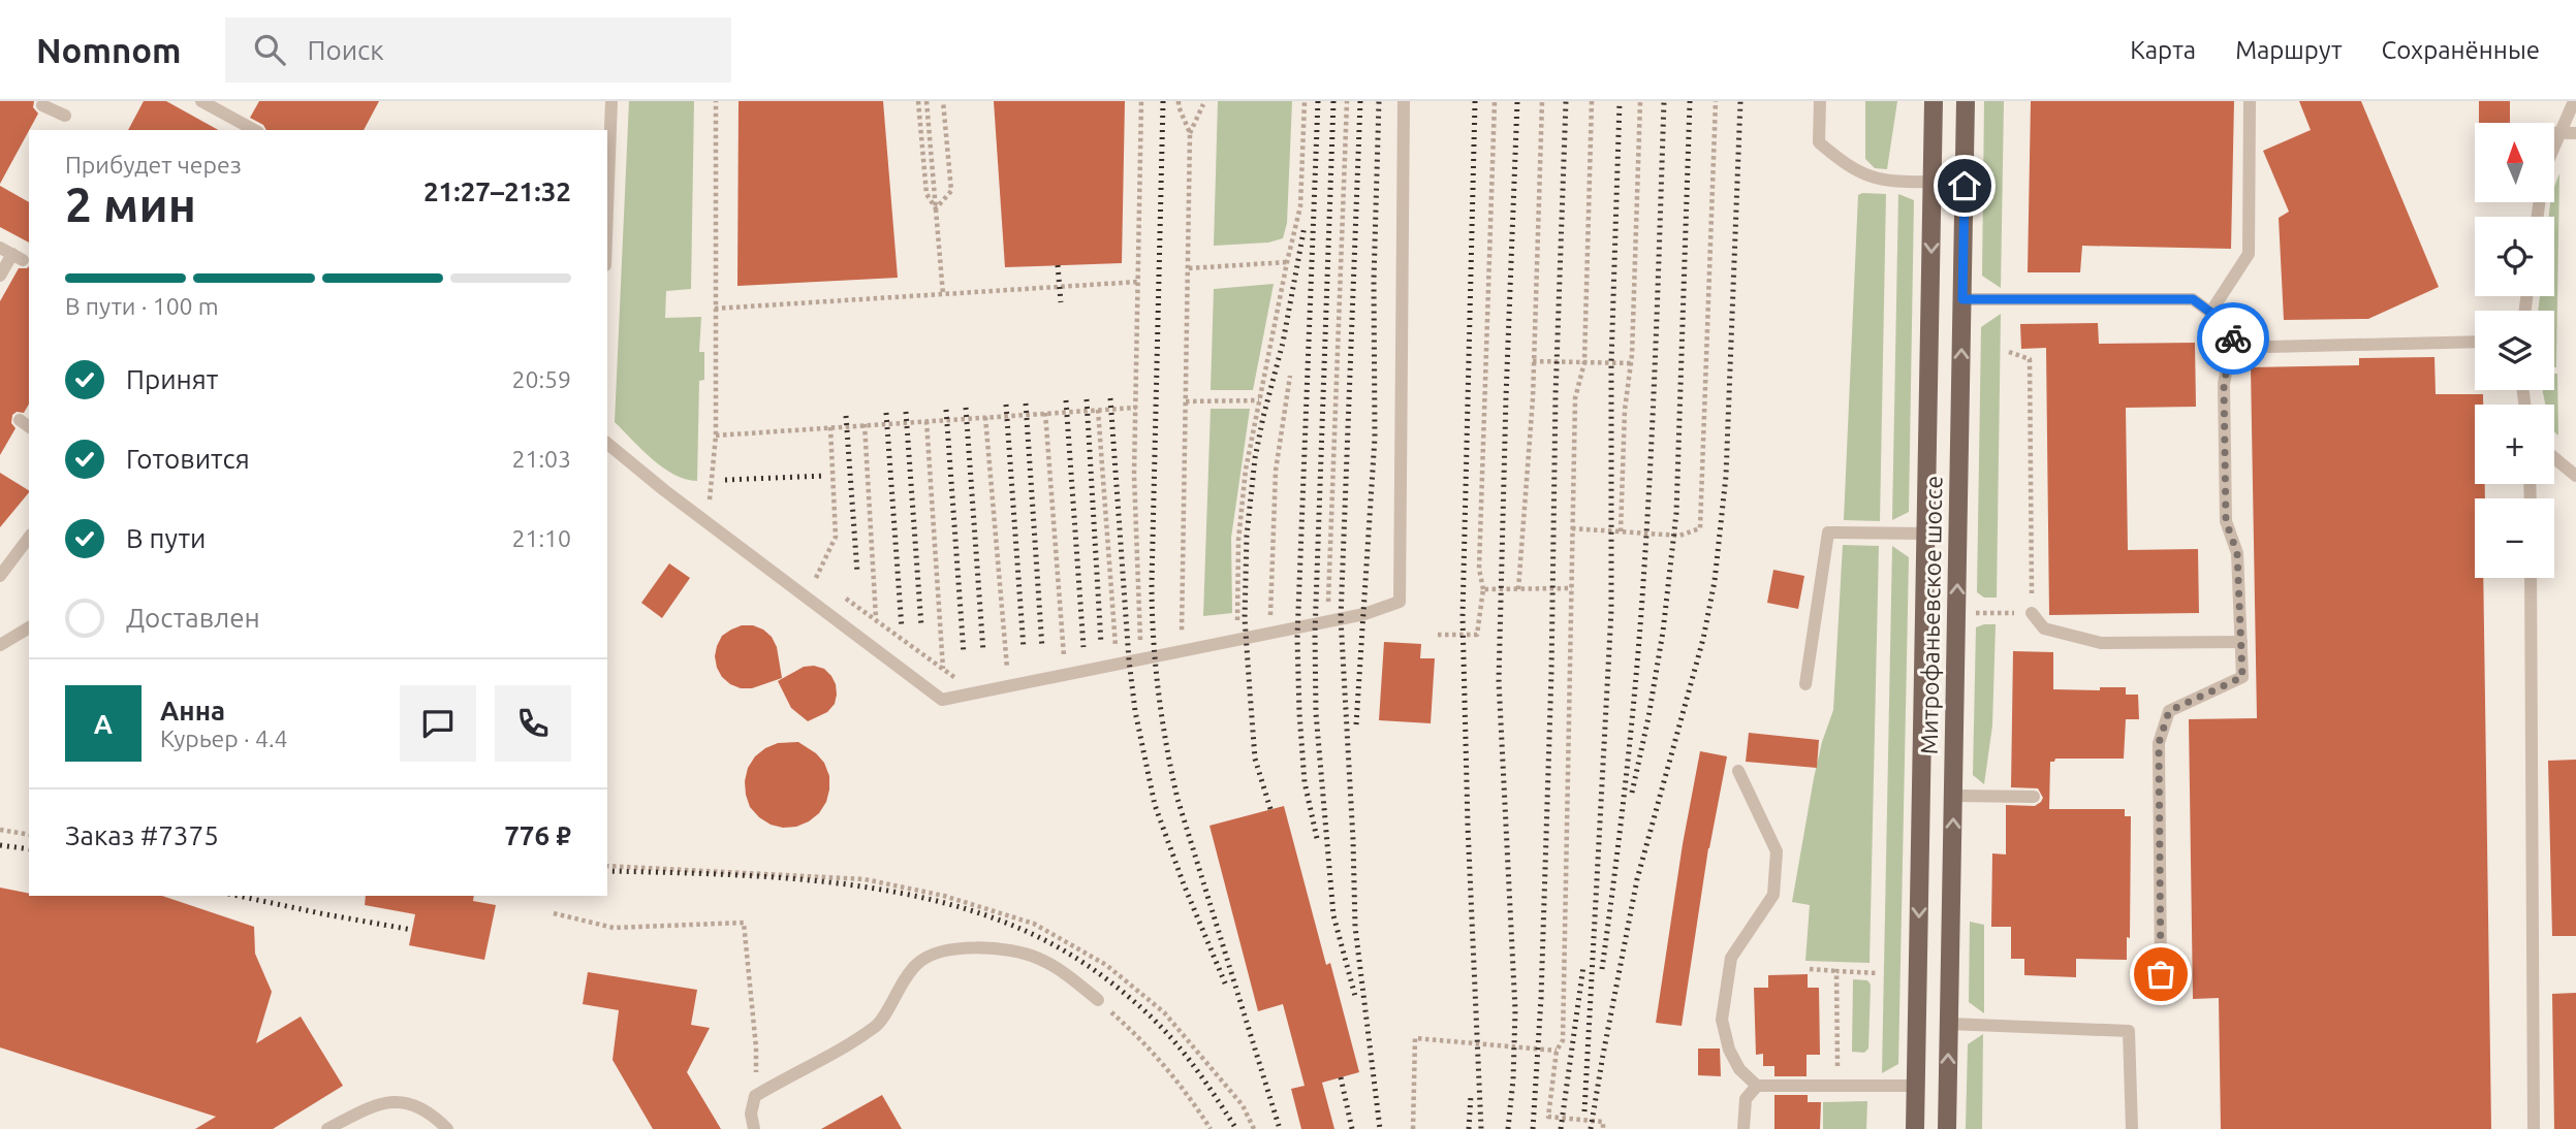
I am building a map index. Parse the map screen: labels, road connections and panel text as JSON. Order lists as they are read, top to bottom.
{
  "streets": {
    "main road": ["Митрофаньевское шоссе"]
  },
  "north": "top",
  "page": {
    "header": "Nomnom",
    "search": "Поиск",
    "nav": ["Карта", "Маршрут", "Сохранённые"],
    "map_buttons": ["+", "−"],
    "heading": ["2 мин", "Прибудет через", "21:27–21:32"],
    "panel": [
      "Анна",
      "Курьер · 4.4",
      "Заказ #7375",
      "776 ₽"
    ],
    "bar": "В пути · 100 m",
    "list": [
      ["Принят", "20:59"],
      ["Готовится", "21:03"],
      ["В пути", "21:10"],
      "Доставлен"
    ],
    "round": "А"
  }
}
